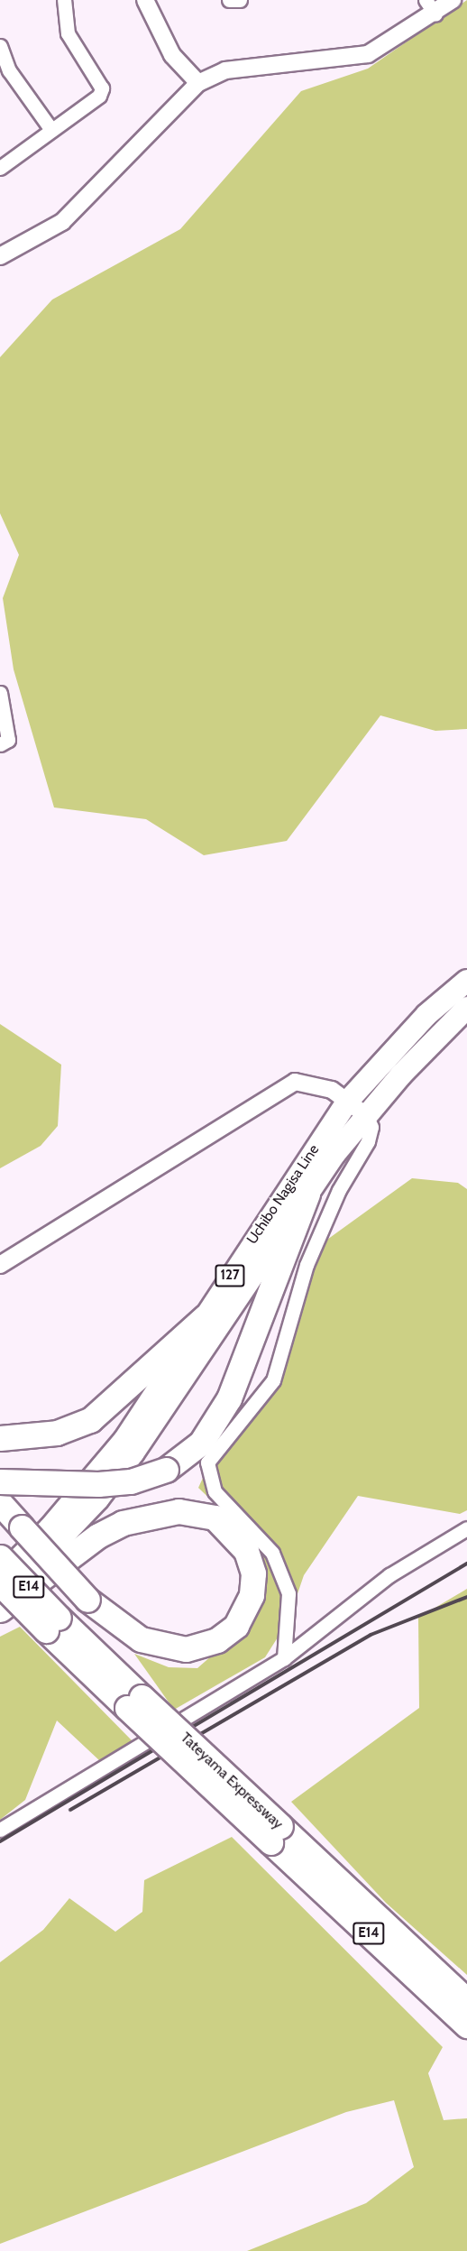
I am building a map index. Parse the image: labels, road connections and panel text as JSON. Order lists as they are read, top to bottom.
{
  "streets": {
    "highway": [
      "Uchibo Nagisa Line",
      "127",
      "E14",
      "Tateyama Expressway"
    ]
  }
}
